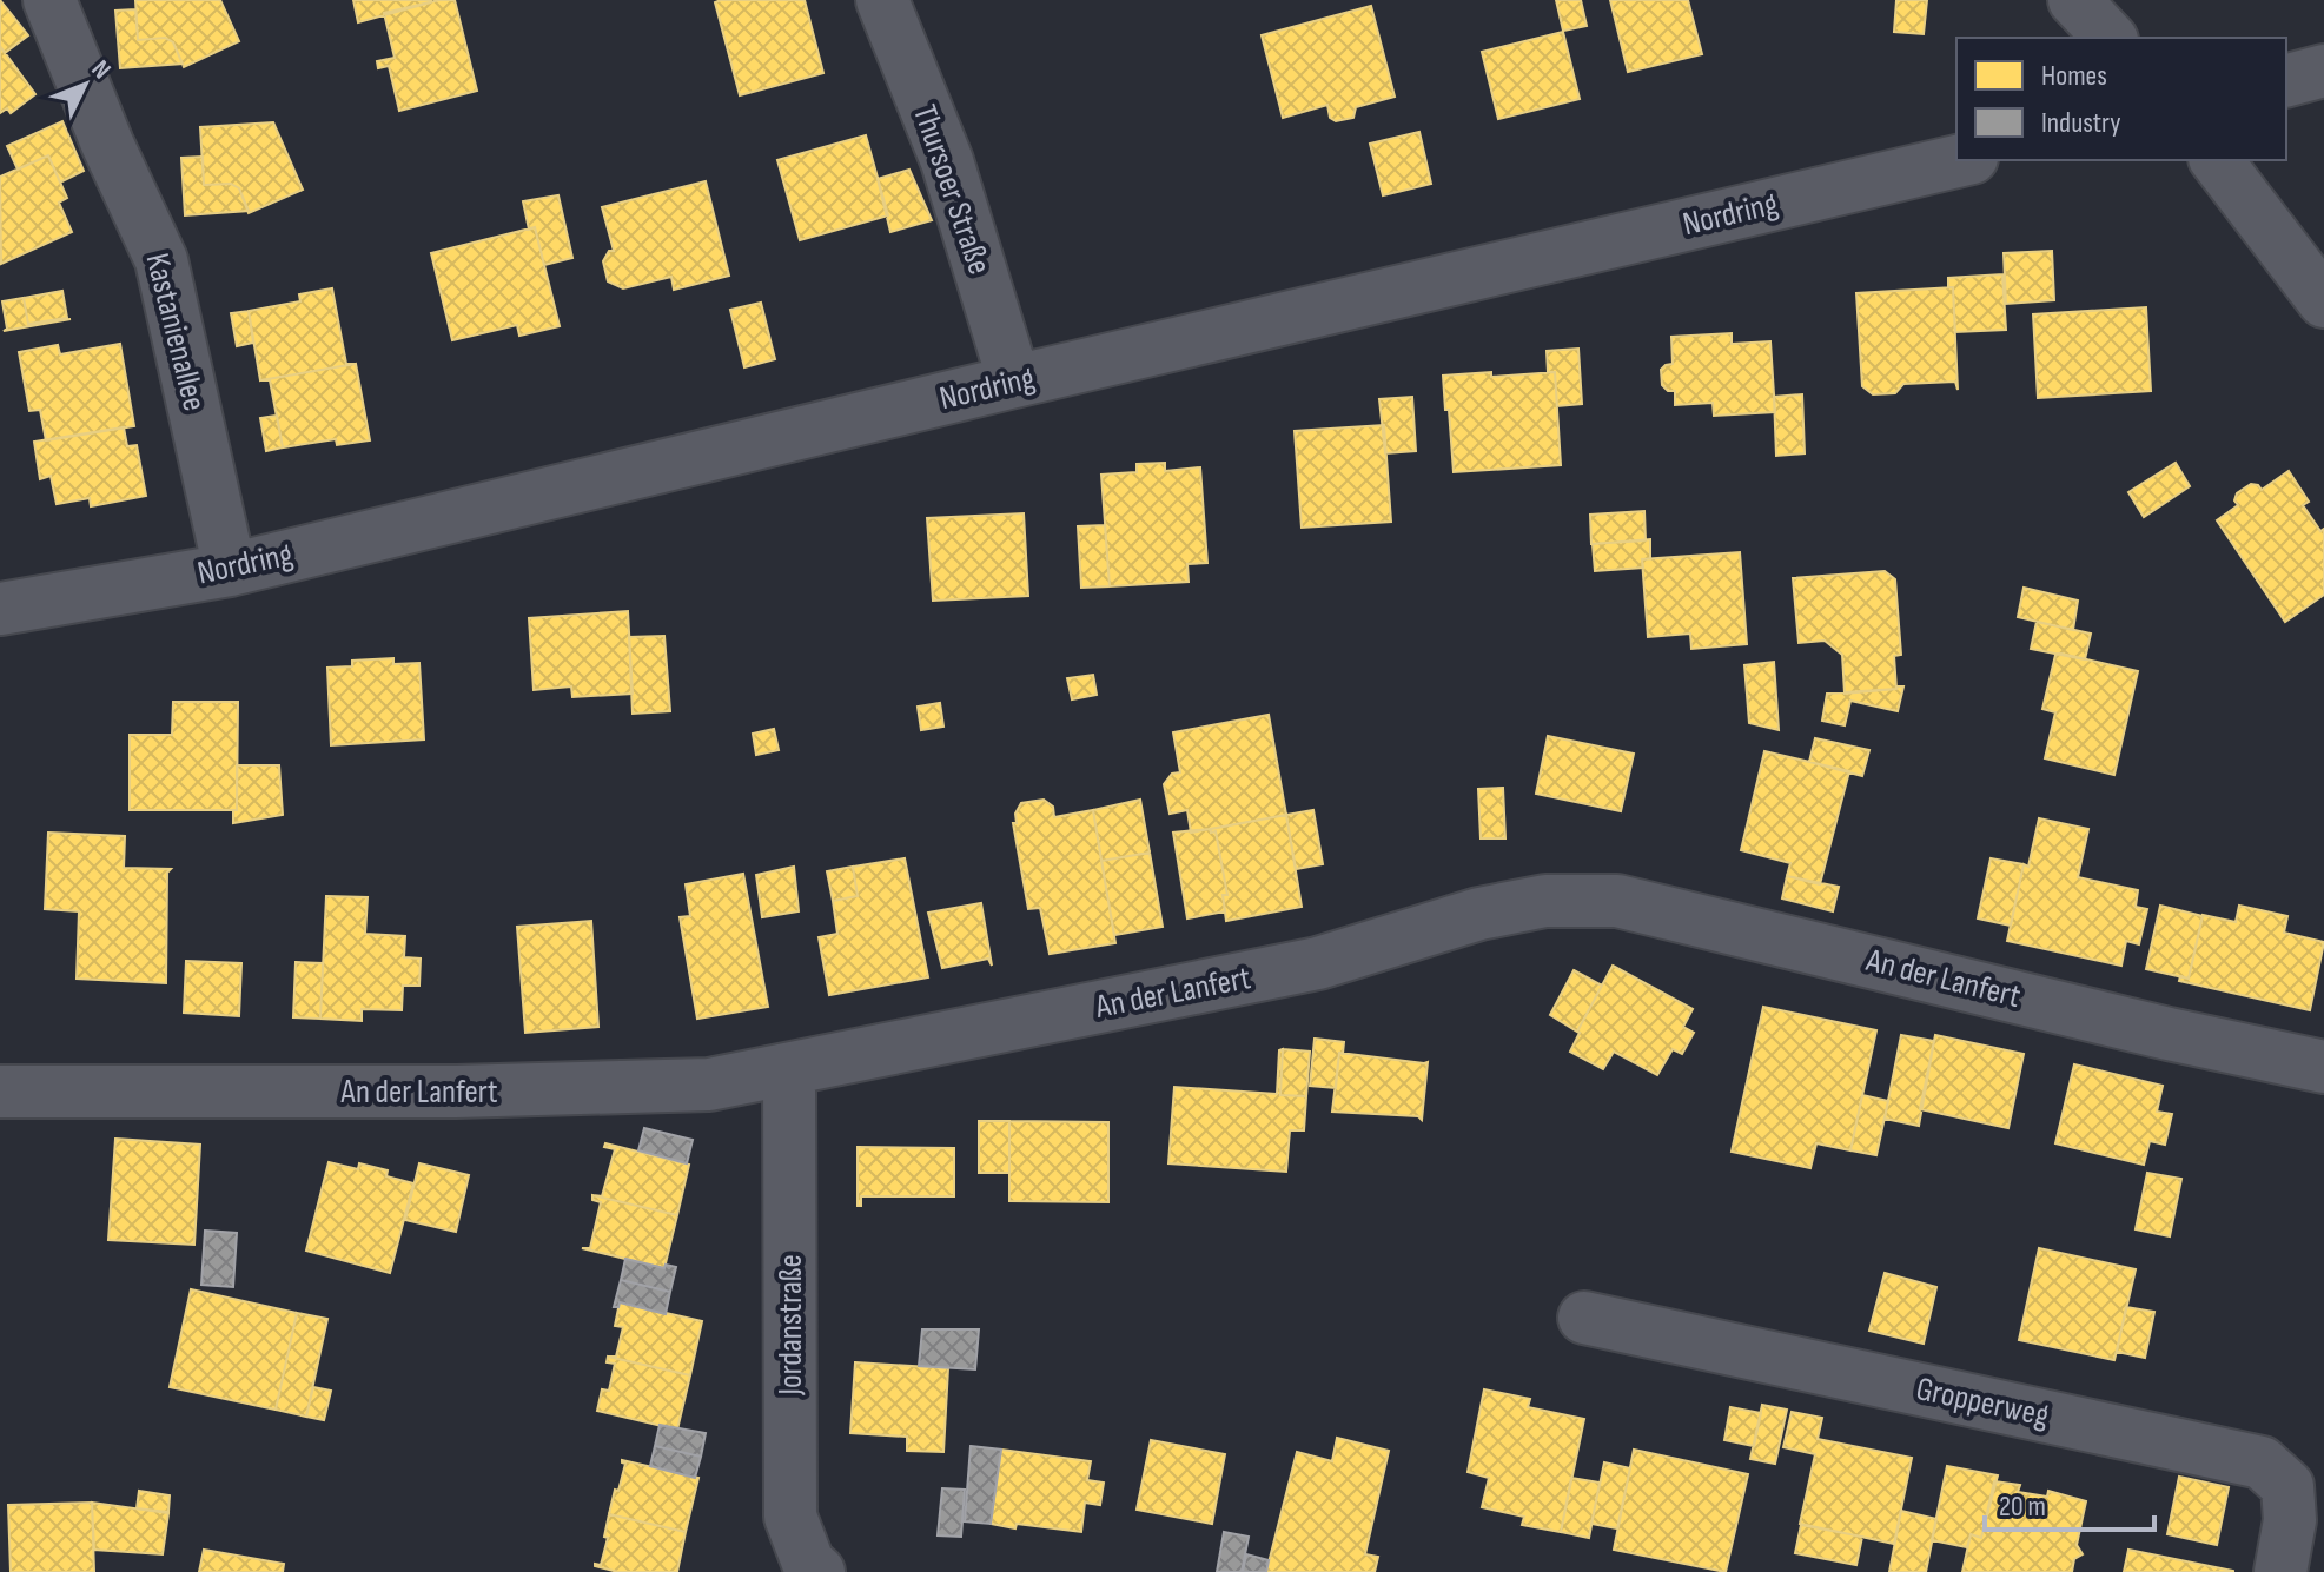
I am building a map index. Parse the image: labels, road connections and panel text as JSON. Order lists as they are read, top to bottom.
{
  "streets": {
    "street": [
      "Thursoer Straße",
      "Nordring",
      "Kastanienallee",
      "An der Lanfert",
      "Jordanstraße",
      "Gropperweg"
    ]
  },
  "crossings": [
    ["Thursoer Straße", "Nordring"],
    ["Nordring", "Kastanienallee"],
    ["An der Lanfert", "Jordanstraße"]
  ],
  "legend": ["Homes", "Industry"],
  "scale_bar": "20 m",
  "north": "top right"
}
